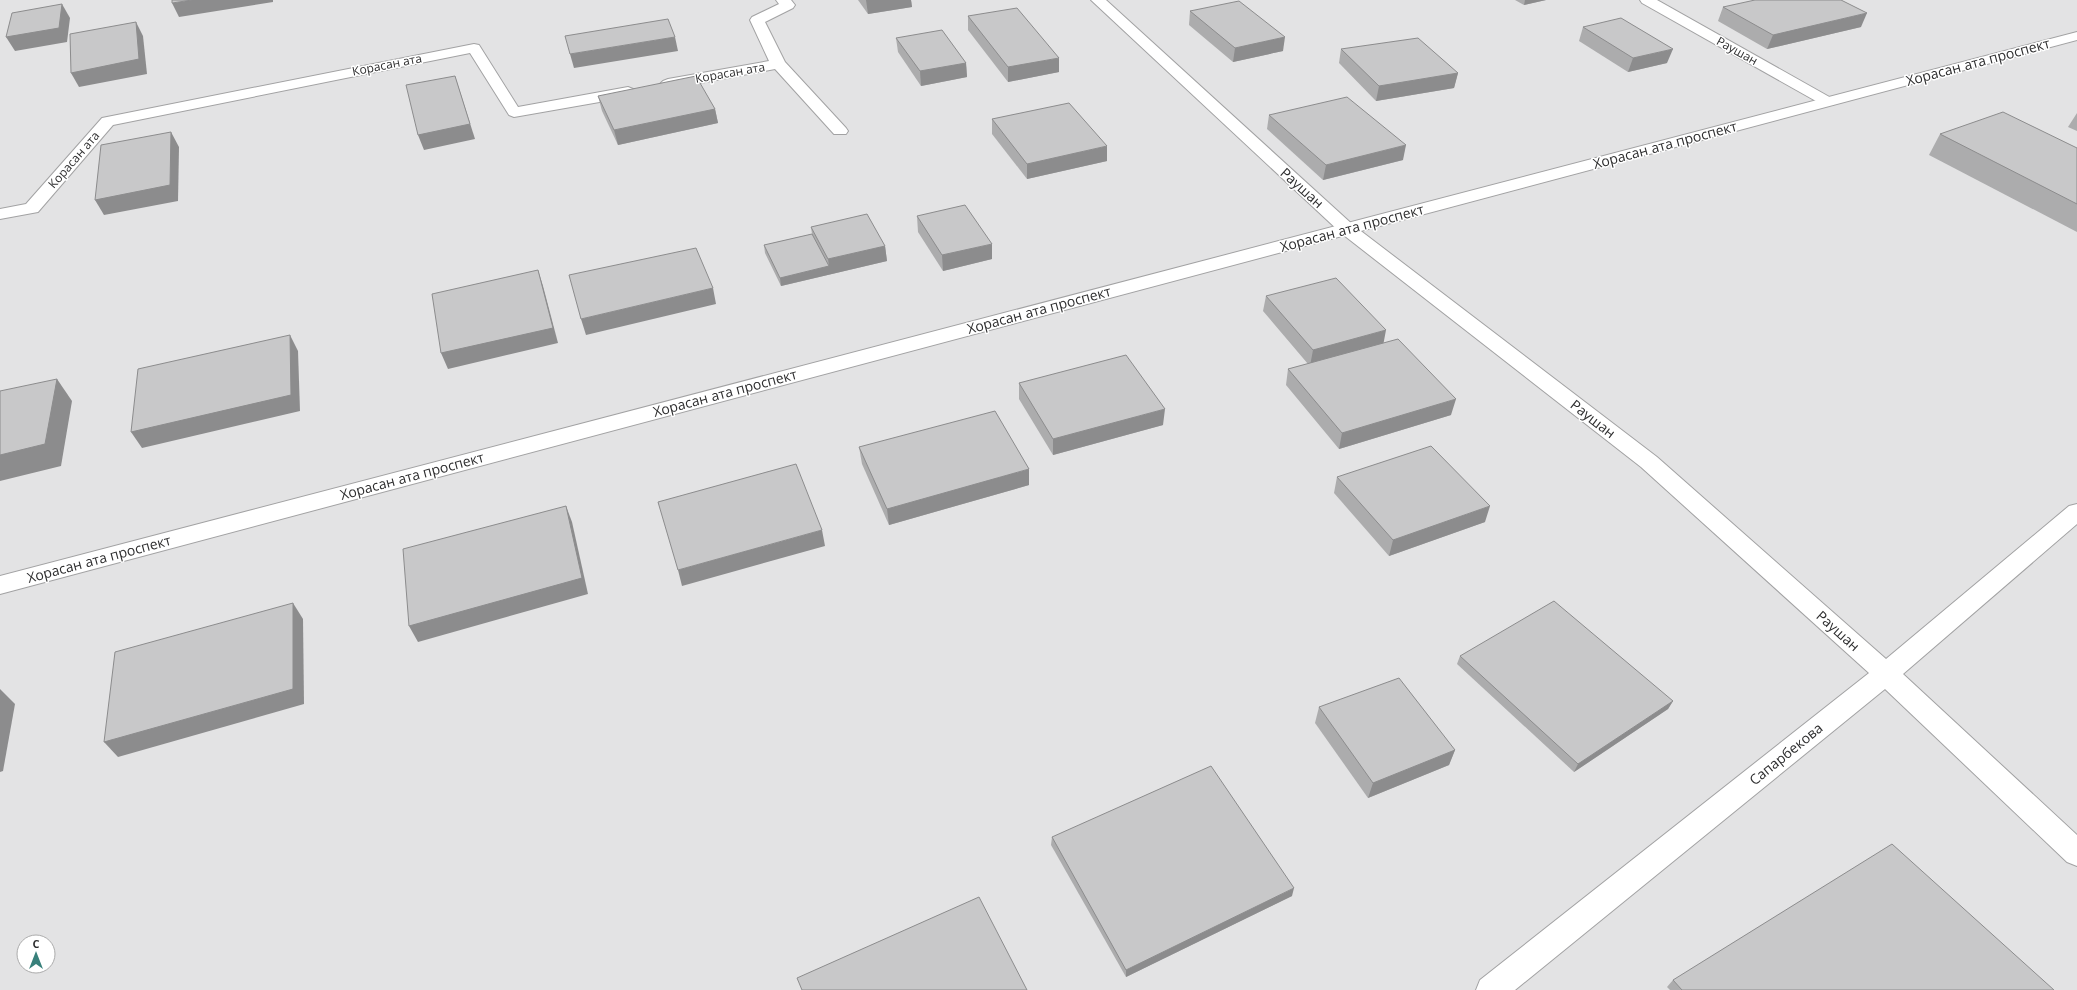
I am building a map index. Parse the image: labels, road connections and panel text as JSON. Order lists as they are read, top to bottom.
{
  "streets": {
    "street": [
      "Раушан",
      "Хорасан ата проспект",
      "Корасан ата",
      "Сапарбекова"
    ]
  },
  "crossings": [
    ["Раушан", "Хорасан ата проспект"],
    ["Раушан", "Сапарбекова"]
  ],
  "north": "top"
}
